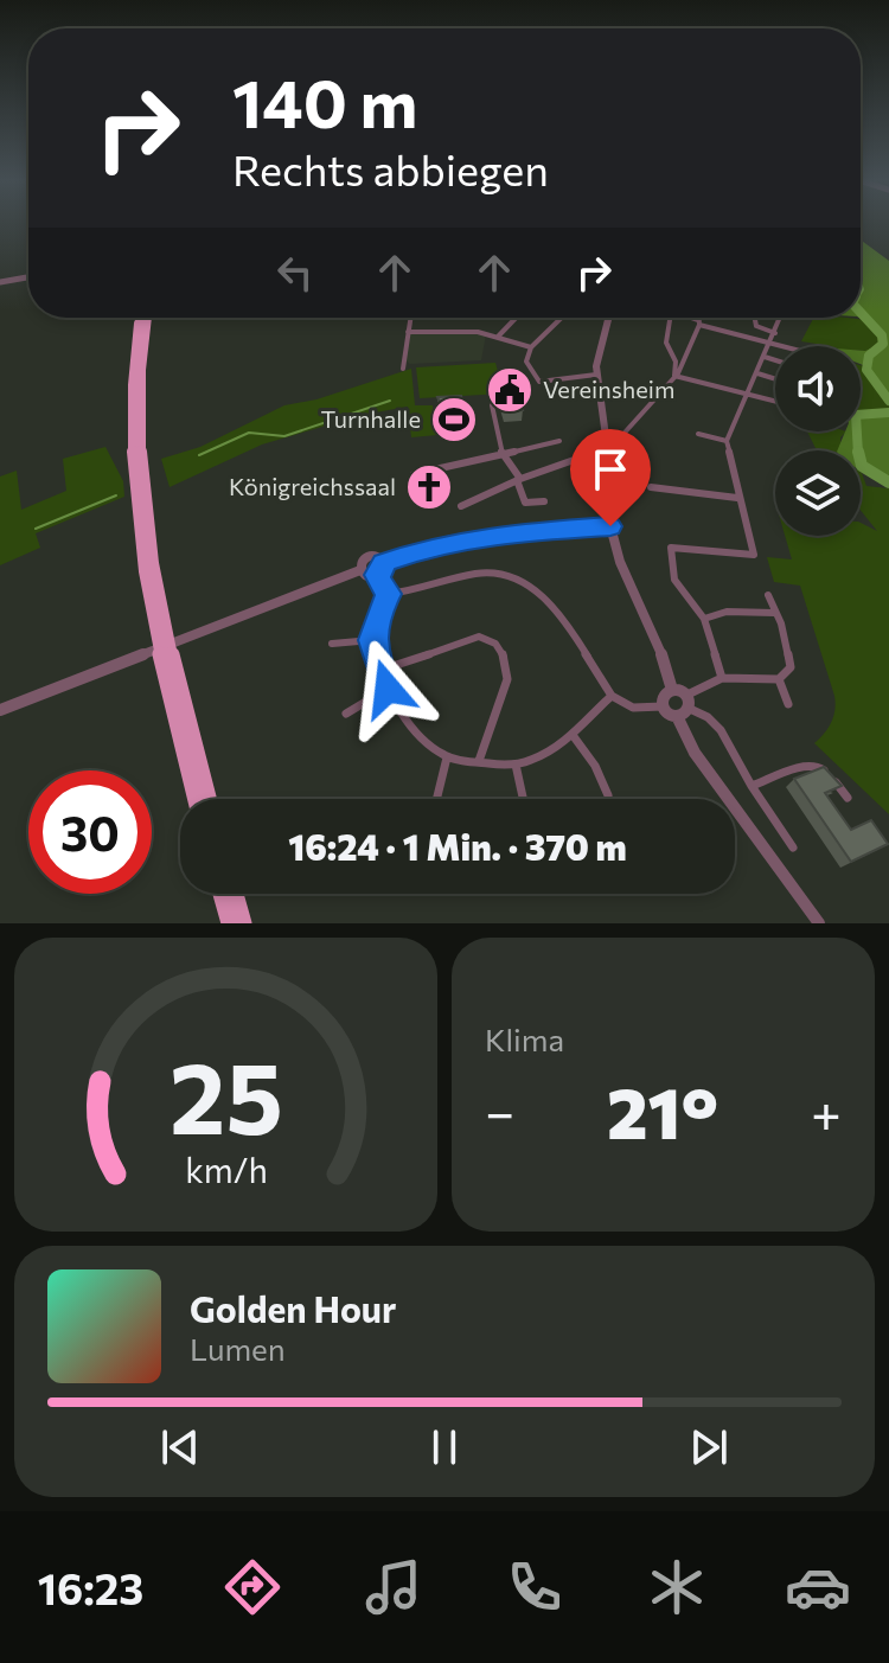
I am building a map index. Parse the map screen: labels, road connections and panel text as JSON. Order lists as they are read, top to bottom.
{
  "places": {
    "public building": ["Vereinsheim"],
    "sports": ["Turnhalle"],
    "church": ["Königreichssaal"]
  },
  "page": {
    "turn": ["140 m", "Rechts abbiegen"],
    "limit": "30",
    "trip": "16:24 · 1 Min. · 370 m",
    "tile": "Klima",
    "heat": ["−", "21°", "+"],
    "song": ["Golden Hour", "Lumen"],
    "tabs": "16:23",
    "gauge": ["25", "km/h"]
  }
}
